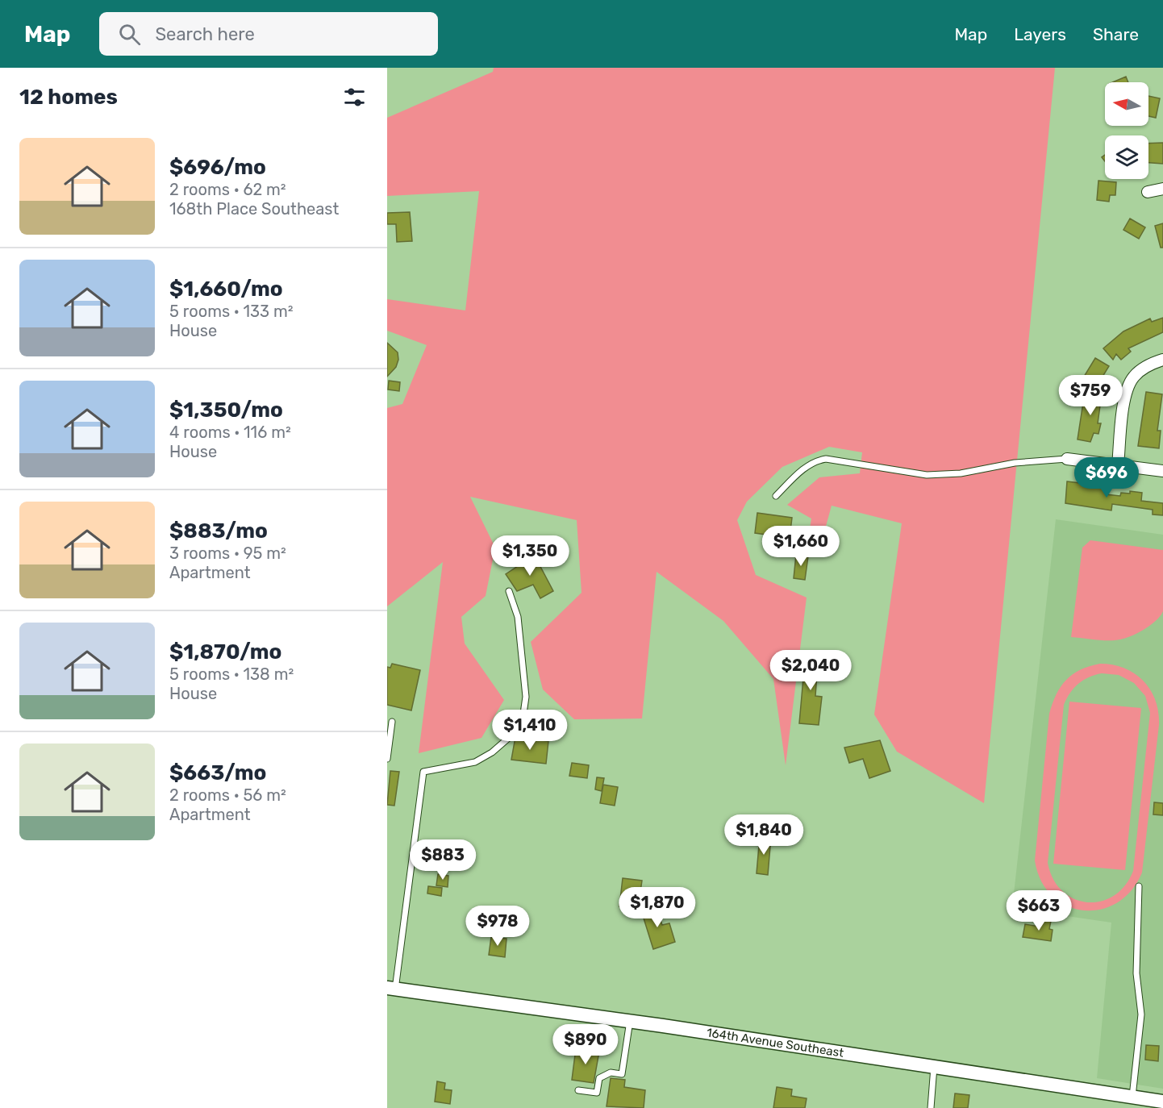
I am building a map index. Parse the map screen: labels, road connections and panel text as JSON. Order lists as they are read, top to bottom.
{
  "streets": {
    "street": ["164th Avenue Southeast"]
  },
  "north": "left",
  "page": {
    "header": "Map",
    "search": "Search here",
    "nav": ["Map", "Layers", "Share"],
    "heading": "12 homes",
    "list": [
      {
        "name": "$696/mo",
        "note": "2 rooms · 62 m² · 168th Place Southeast"
      },
      {
        "name": "$1,660/mo",
        "note": "5 rooms · 133 m² · House"
      },
      {
        "name": "$1,350/mo",
        "note": "4 rooms · 116 m² · House"
      },
      {
        "name": "$883/mo",
        "note": "3 rooms · 95 m² · Apartment"
      },
      {
        "name": "$1,870/mo",
        "note": "5 rooms · 138 m² · House"
      },
      {
        "name": "$663/mo",
        "note": "2 rooms · 56 m² · Apartment"
      }
    ],
    "price": [
      "$759",
      "$696",
      "$1,660",
      "$1,350",
      "$2,040",
      "$1,410",
      "$1,840",
      "$883",
      "$1,870",
      "$663",
      "$978",
      "$890"
    ]
  }
}
